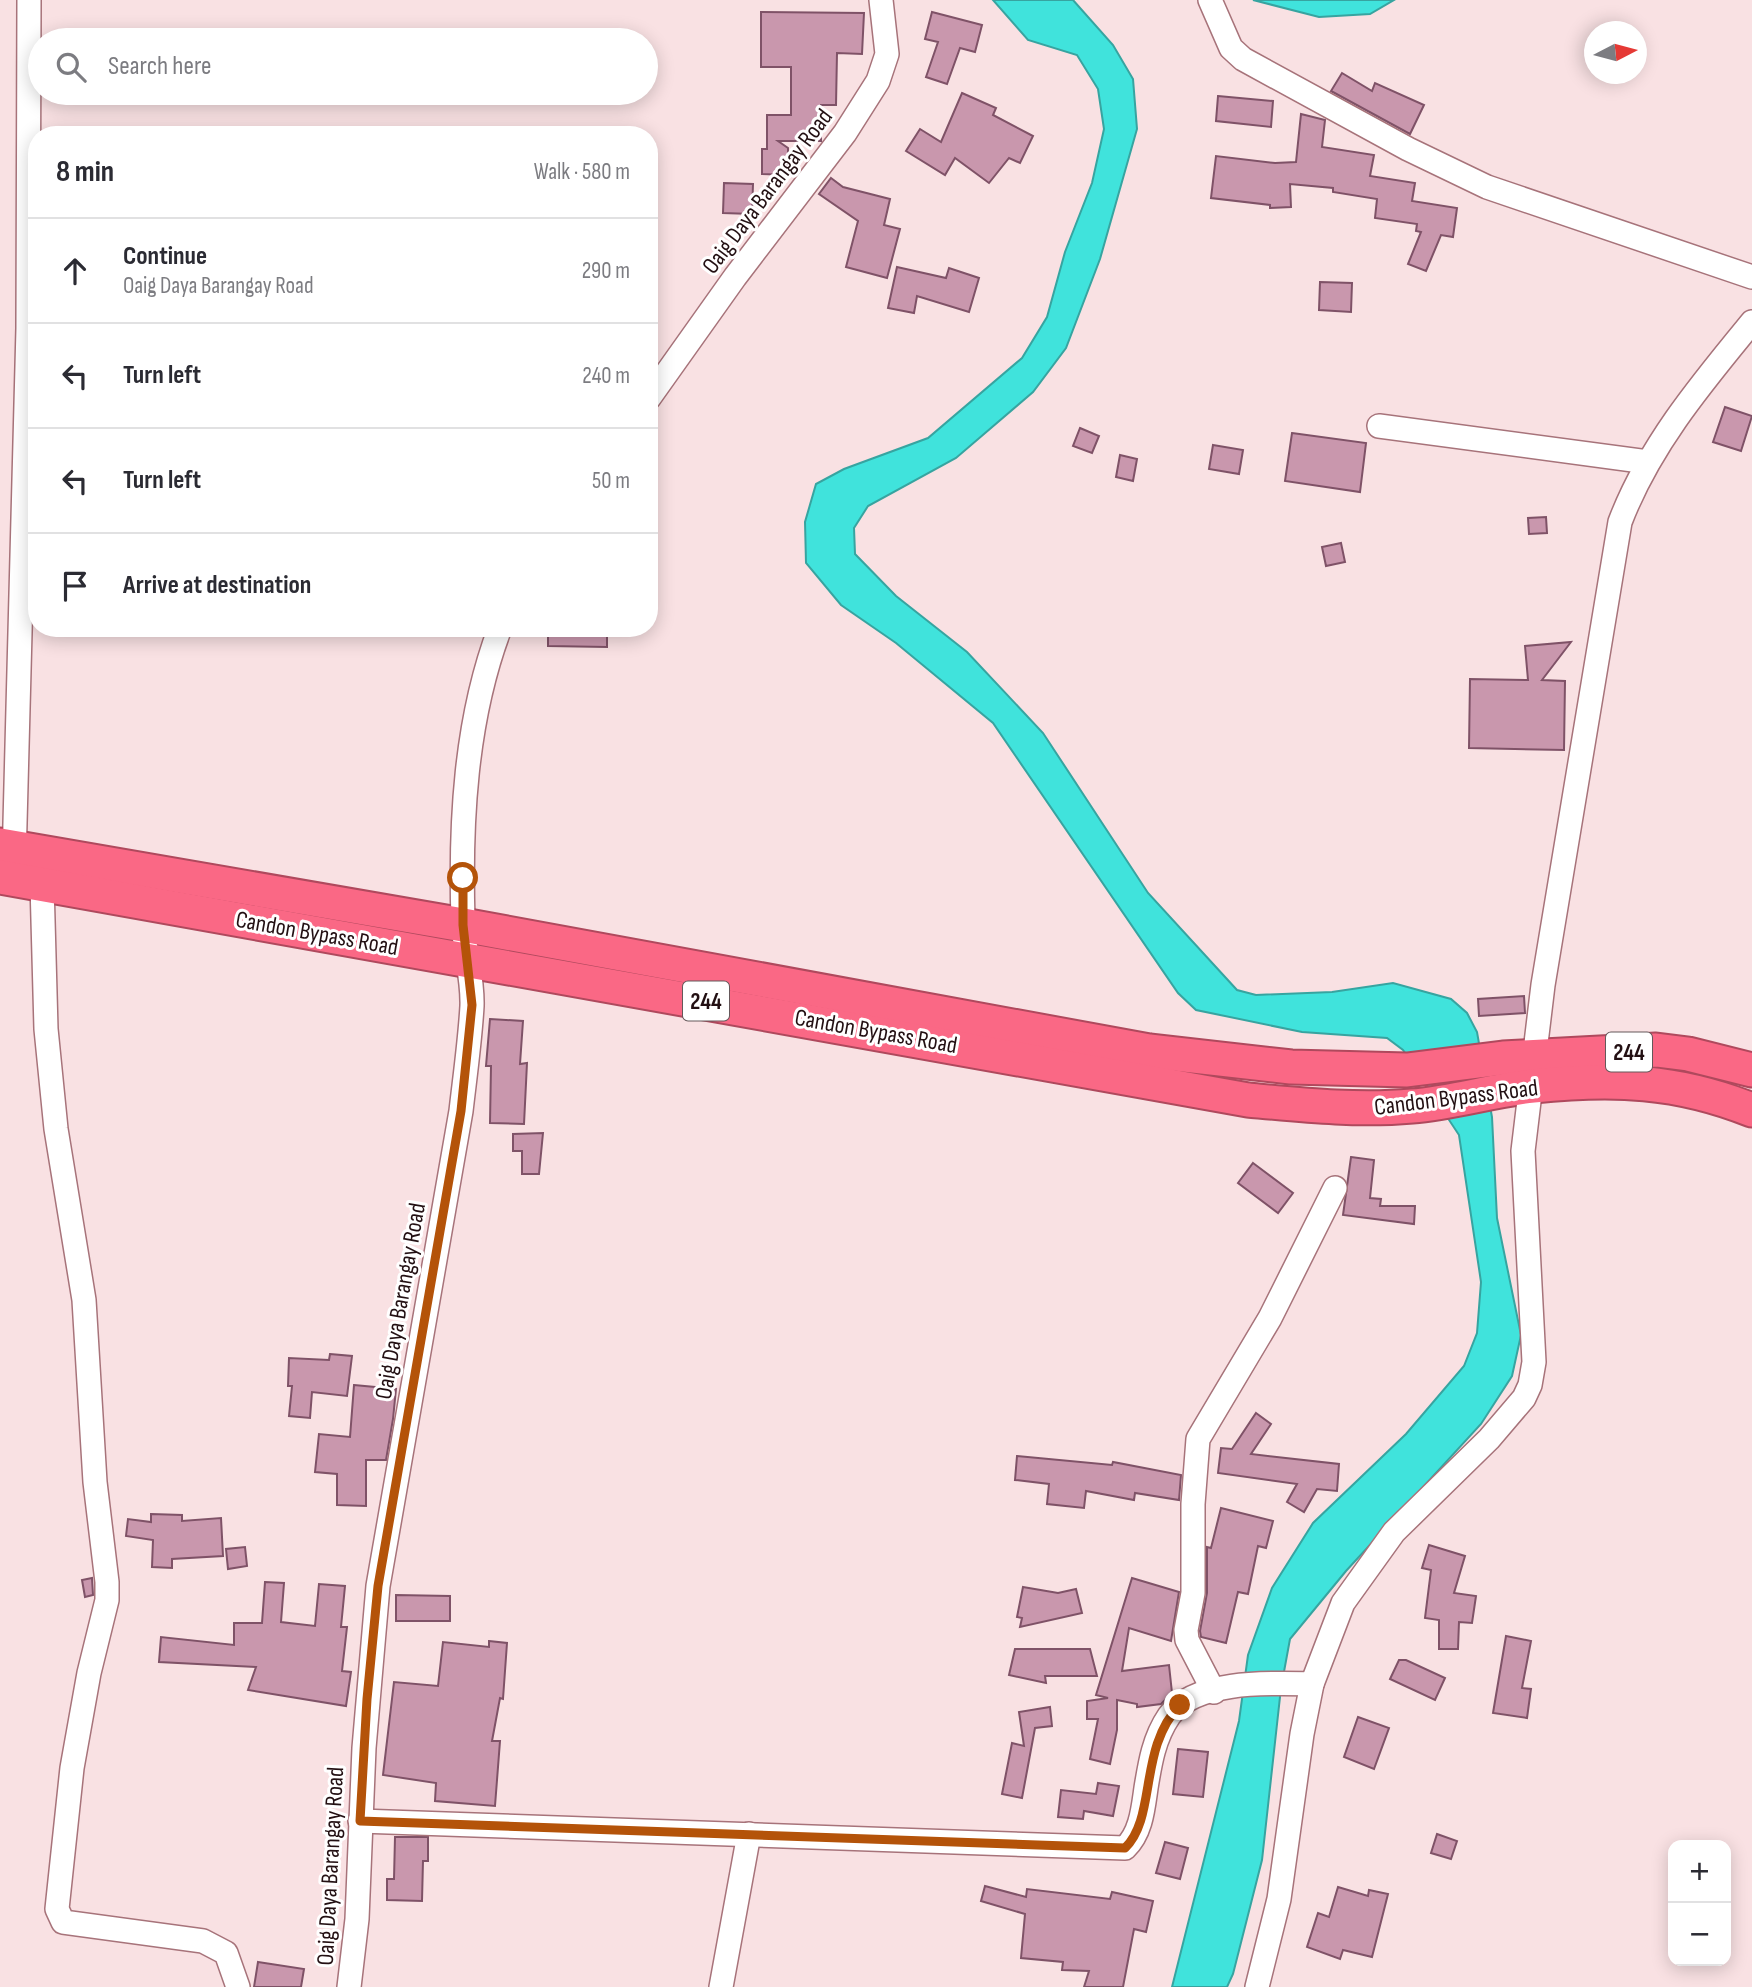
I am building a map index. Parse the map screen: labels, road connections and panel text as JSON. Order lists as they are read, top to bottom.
{
  "streets": {
    "highway": ["Candon Bypass Road", "244"],
    "street": ["Oaig Daya Barangay Road"]
  },
  "crossings": [
    ["Oaig Daya Barangay Road", "Candon Bypass Road"]
  ],
  "north": "right",
  "page": {
    "search": "Search here",
    "heading": ["8 min", "Walk · 580 m"],
    "list": [
      ["Continue", "Oaig Daya Barangay Road", "290 m"],
      ["Turn left", "240 m"],
      ["Turn left", "50 m"],
      "Arrive at destination"
    ],
    "map_buttons": ["+", "−"]
  }
}
